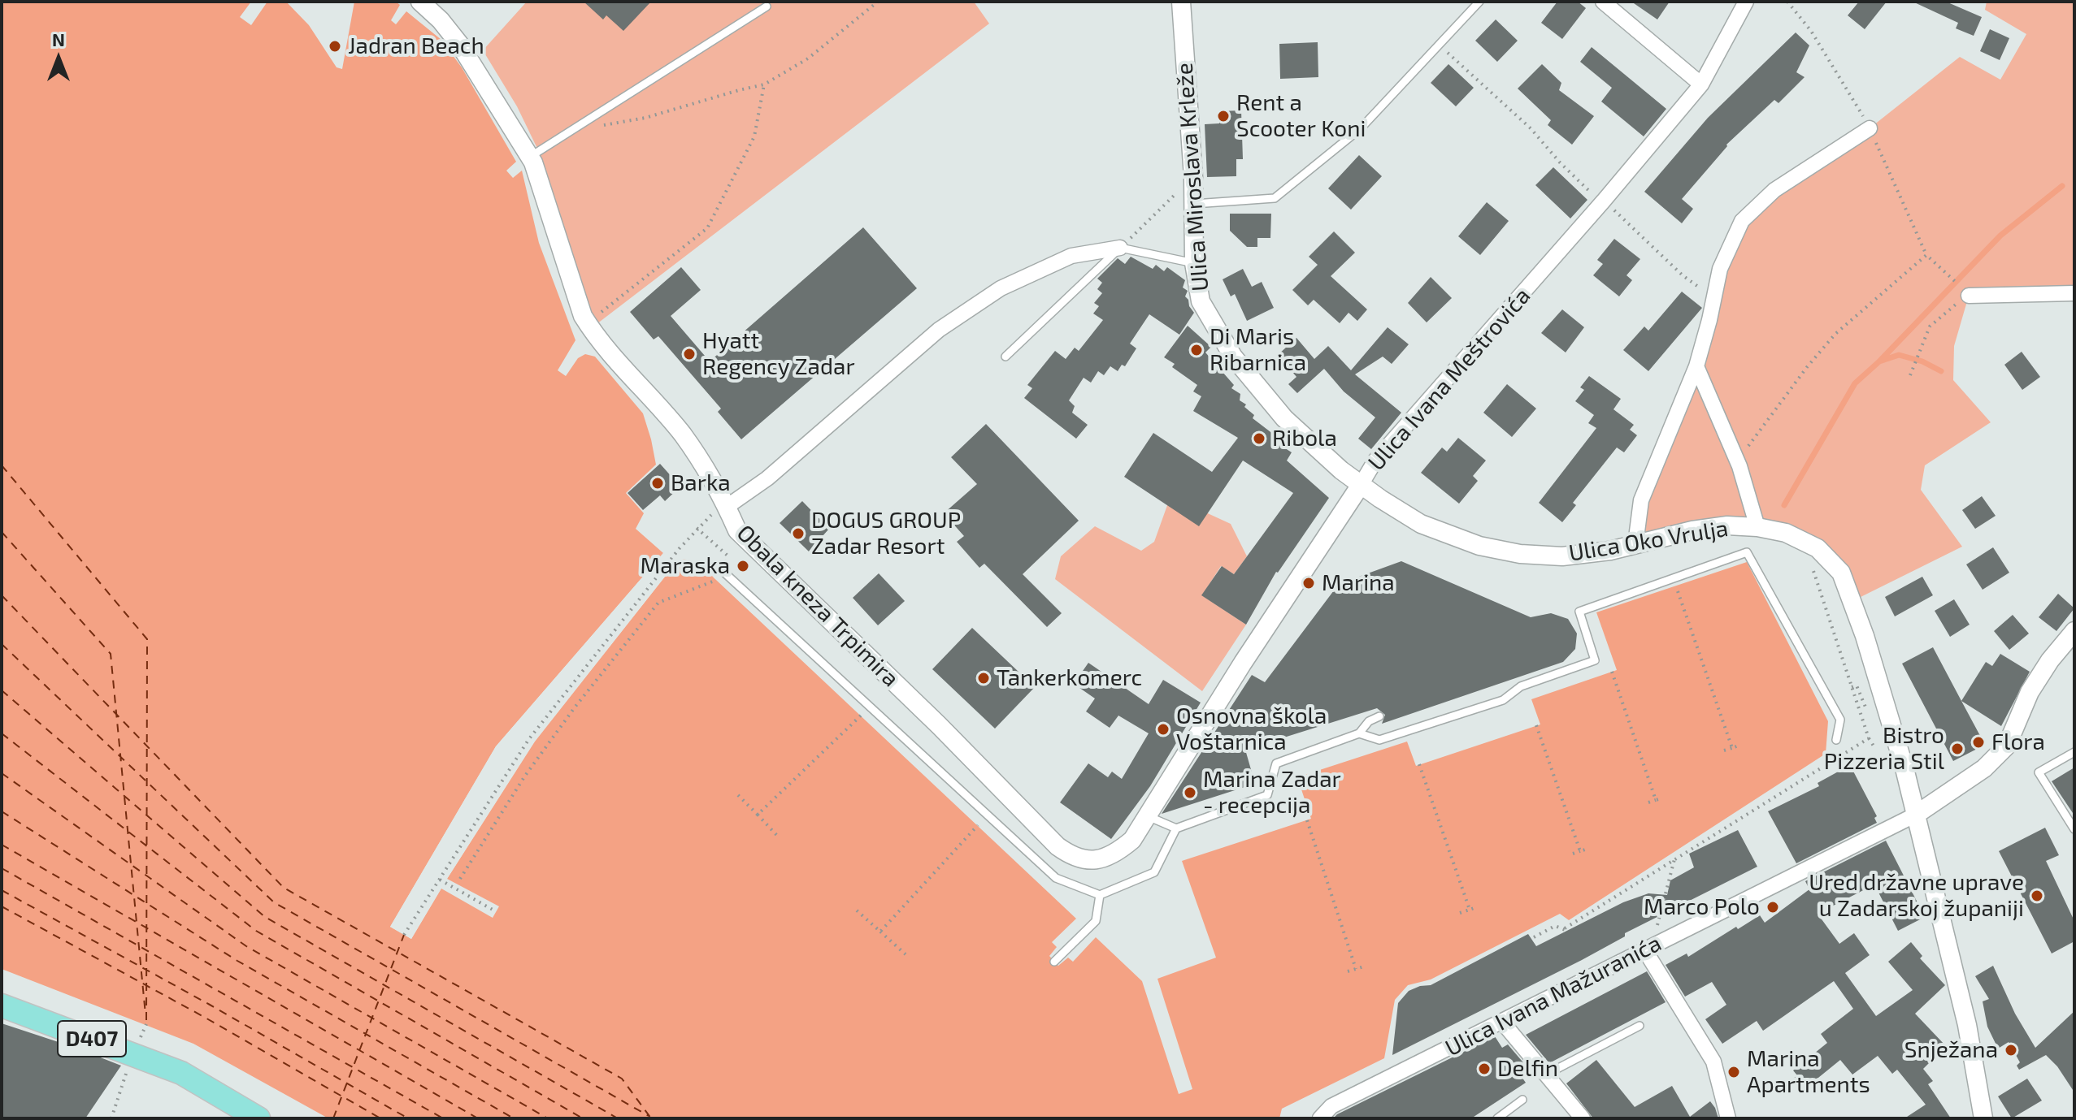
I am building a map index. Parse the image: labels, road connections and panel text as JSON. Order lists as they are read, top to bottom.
{
  "streets": {
    "main road": ["D407"],
    "street": [
      "Ulica Miroslava Krleže",
      "Ulica Ivana Meštrovića",
      "Ulica Oko Vrulja",
      "Obala kneza Trpimira",
      "Ulica Ivana Mažuranića"
    ]
  },
  "crossings": [
    ["Ulica Miroslava Krleže", "Ulica Ivana Meštrovića"],
    ["Ulica Miroslava Krleže", "Ulica Oko Vrulja"],
    ["Ulica Ivana Meštrovića", "Ulica Oko Vrulja"],
    ["Ulica Ivana Meštrovića", "Obala kneza Trpimira"],
    ["Ulica Oko Vrulja", "Ulica Ivana Mažuranića"]
  ],
  "places": [
    "Jadran Beach",
    "Rent a Scooter Koni",
    "Di Maris Ribarnica",
    "Hyatt Regency Zadar",
    "Ribola",
    "Barka",
    "DOGUS GROUP Zadar Resort",
    "Maraska",
    "Marina",
    "Tankerkomerc",
    "Osnovna škola Voštarnica",
    "Flora",
    "Bistro Pizzeria Stil",
    "Marina Zadar - recepcija",
    "Ured državne uprave u Zadarskoj županiji",
    "Marco Polo",
    "Snježana",
    "Delfin",
    "Marina Apartments"
  ],
  "north": "top"
}
